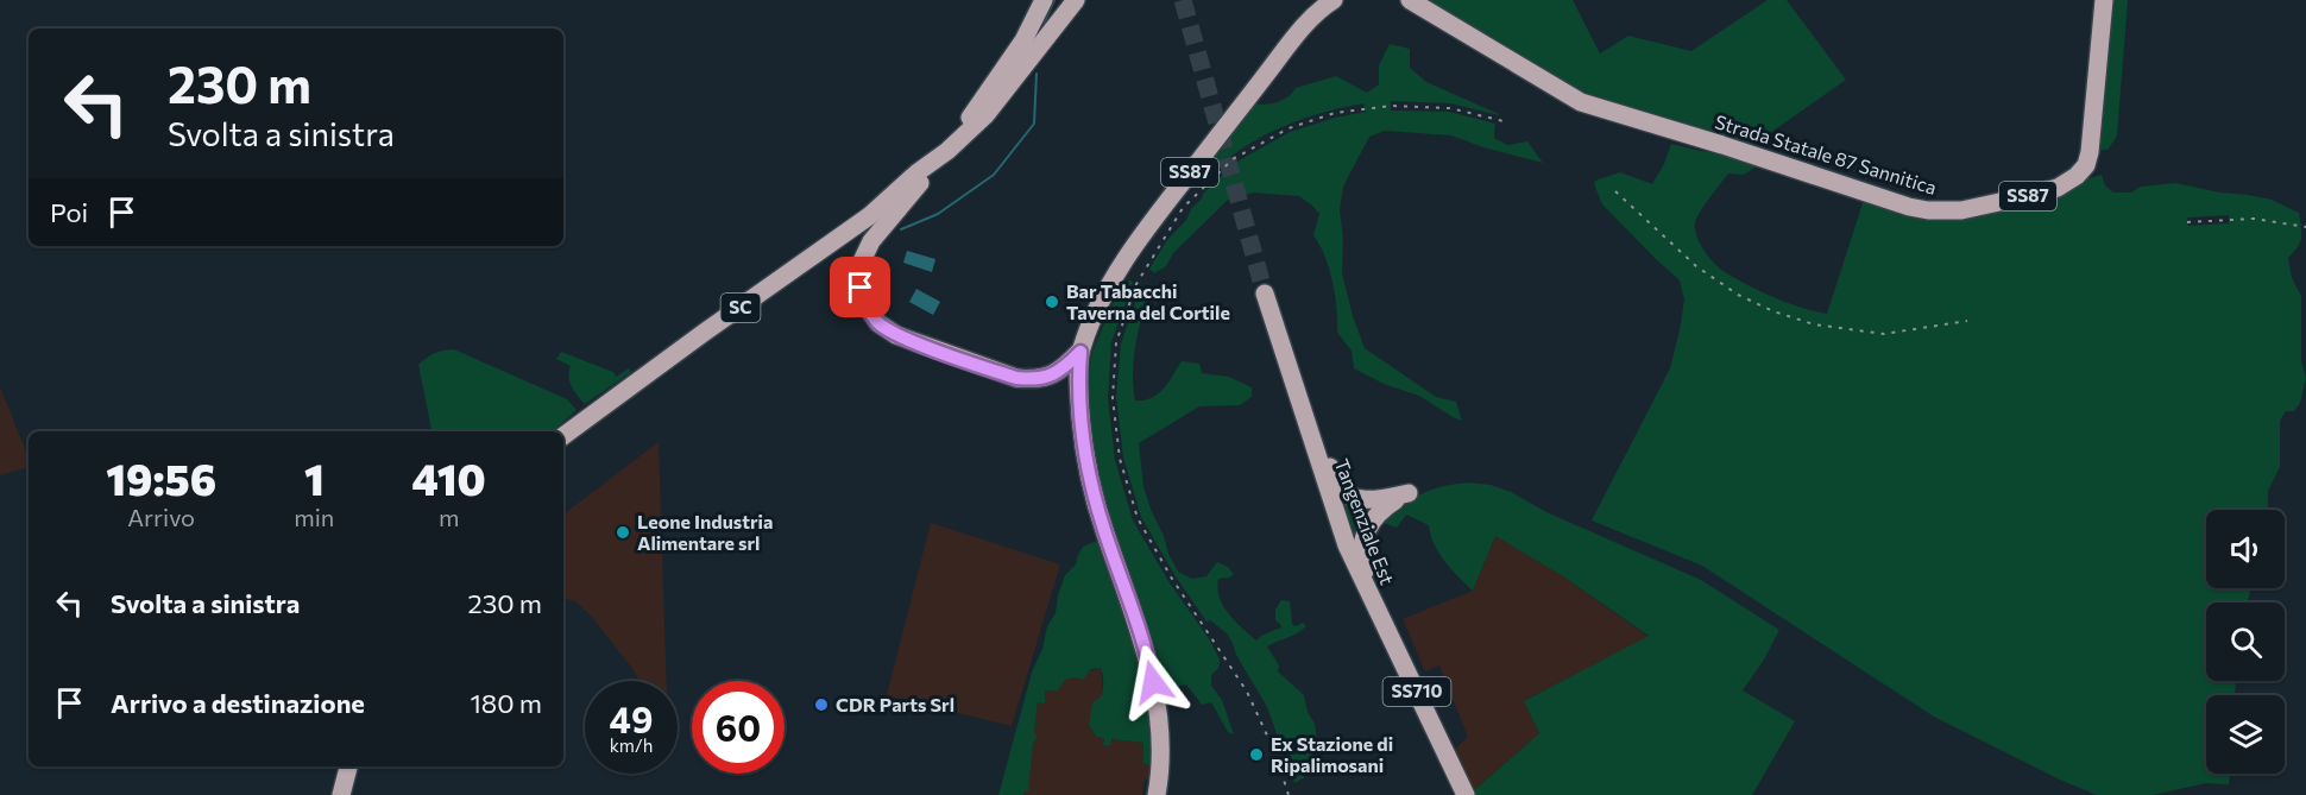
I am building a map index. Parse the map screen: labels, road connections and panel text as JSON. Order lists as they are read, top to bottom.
{
  "streets": {
    "main road": [
      "Strada Statale 87 Sannitica",
      "SS87",
      "SC",
      "Tangenziale Est",
      "SS710"
    ]
  },
  "places": [
    "Bar Tabacchi Taverna del Cortile",
    "Leone Industria Alimentare srl",
    "CDR Parts Srl",
    "Ex Stazione di Ripalimosani"
  ],
  "page": {
    "turn": ["230 m", "Svolta a sinistra"],
    "then": "Poi",
    "eta": [
      "19:56",
      "Arrivo",
      "1",
      "min",
      "410",
      "m"
    ],
    "list": [
      {
        "name": "Svolta a sinistra",
        "value": "230 m"
      },
      {
        "name": "Arrivo a destinazione",
        "value": "180 m"
      }
    ],
    "speed": "49 km/h",
    "limit": "60"
  }
}
